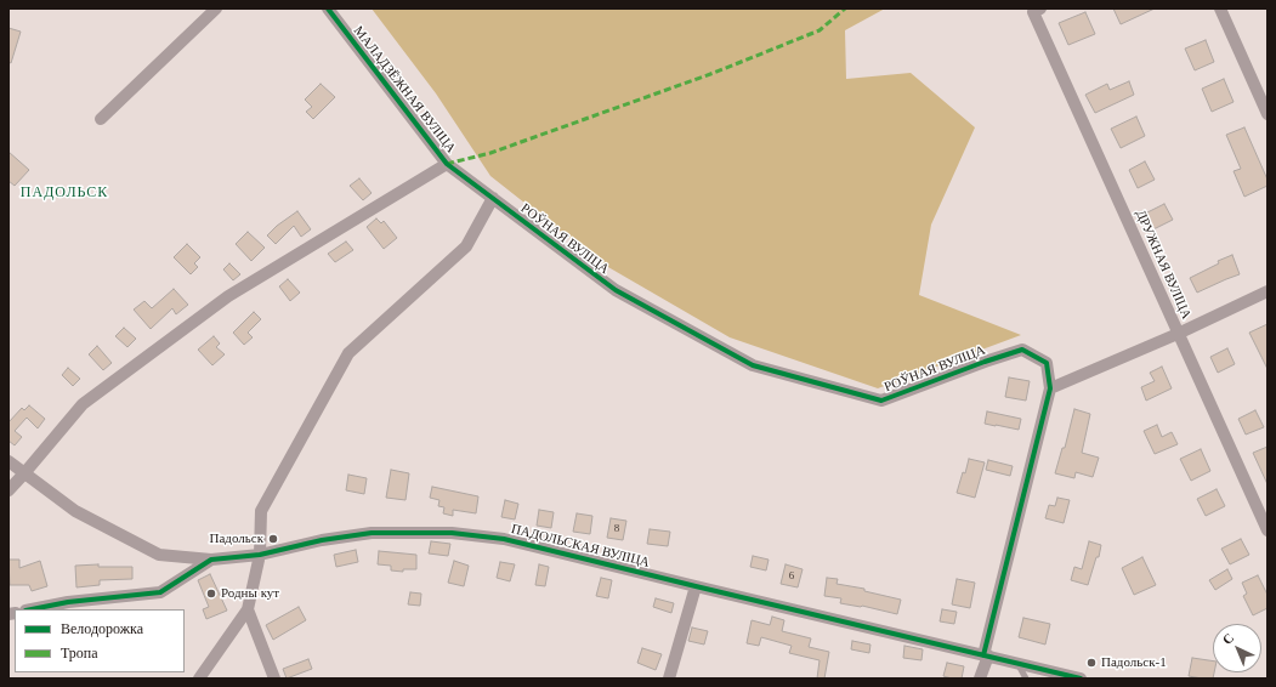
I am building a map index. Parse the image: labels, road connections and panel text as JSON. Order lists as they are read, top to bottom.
{
  "streets": {
    "street": [
      "МАЛАДЗЁЖНАЯ ВУЛІЦА",
      "РОЎНАЯ ВУЛІЦА",
      "ДРУЖНАЯ ВУЛІЦА",
      "ПАДОЛЬСКАЯ ВУЛІЦА"
    ]
  },
  "crossings": [
    ["МАЛАДЗЁЖНАЯ ВУЛІЦА", "РОЎНАЯ ВУЛІЦА"],
    ["РОЎНАЯ ВУЛІЦА", "ПАДОЛЬСКАЯ ВУЛІЦА"]
  ],
  "districts": ["ПАДОЛЬСК"],
  "places": ["Падольск", "Родны кут", "Падольск-1"],
  "house_numbers": ["8", "6"],
  "legend": ["Велодорожка", "Тропа"],
  "north": "top left"
}
